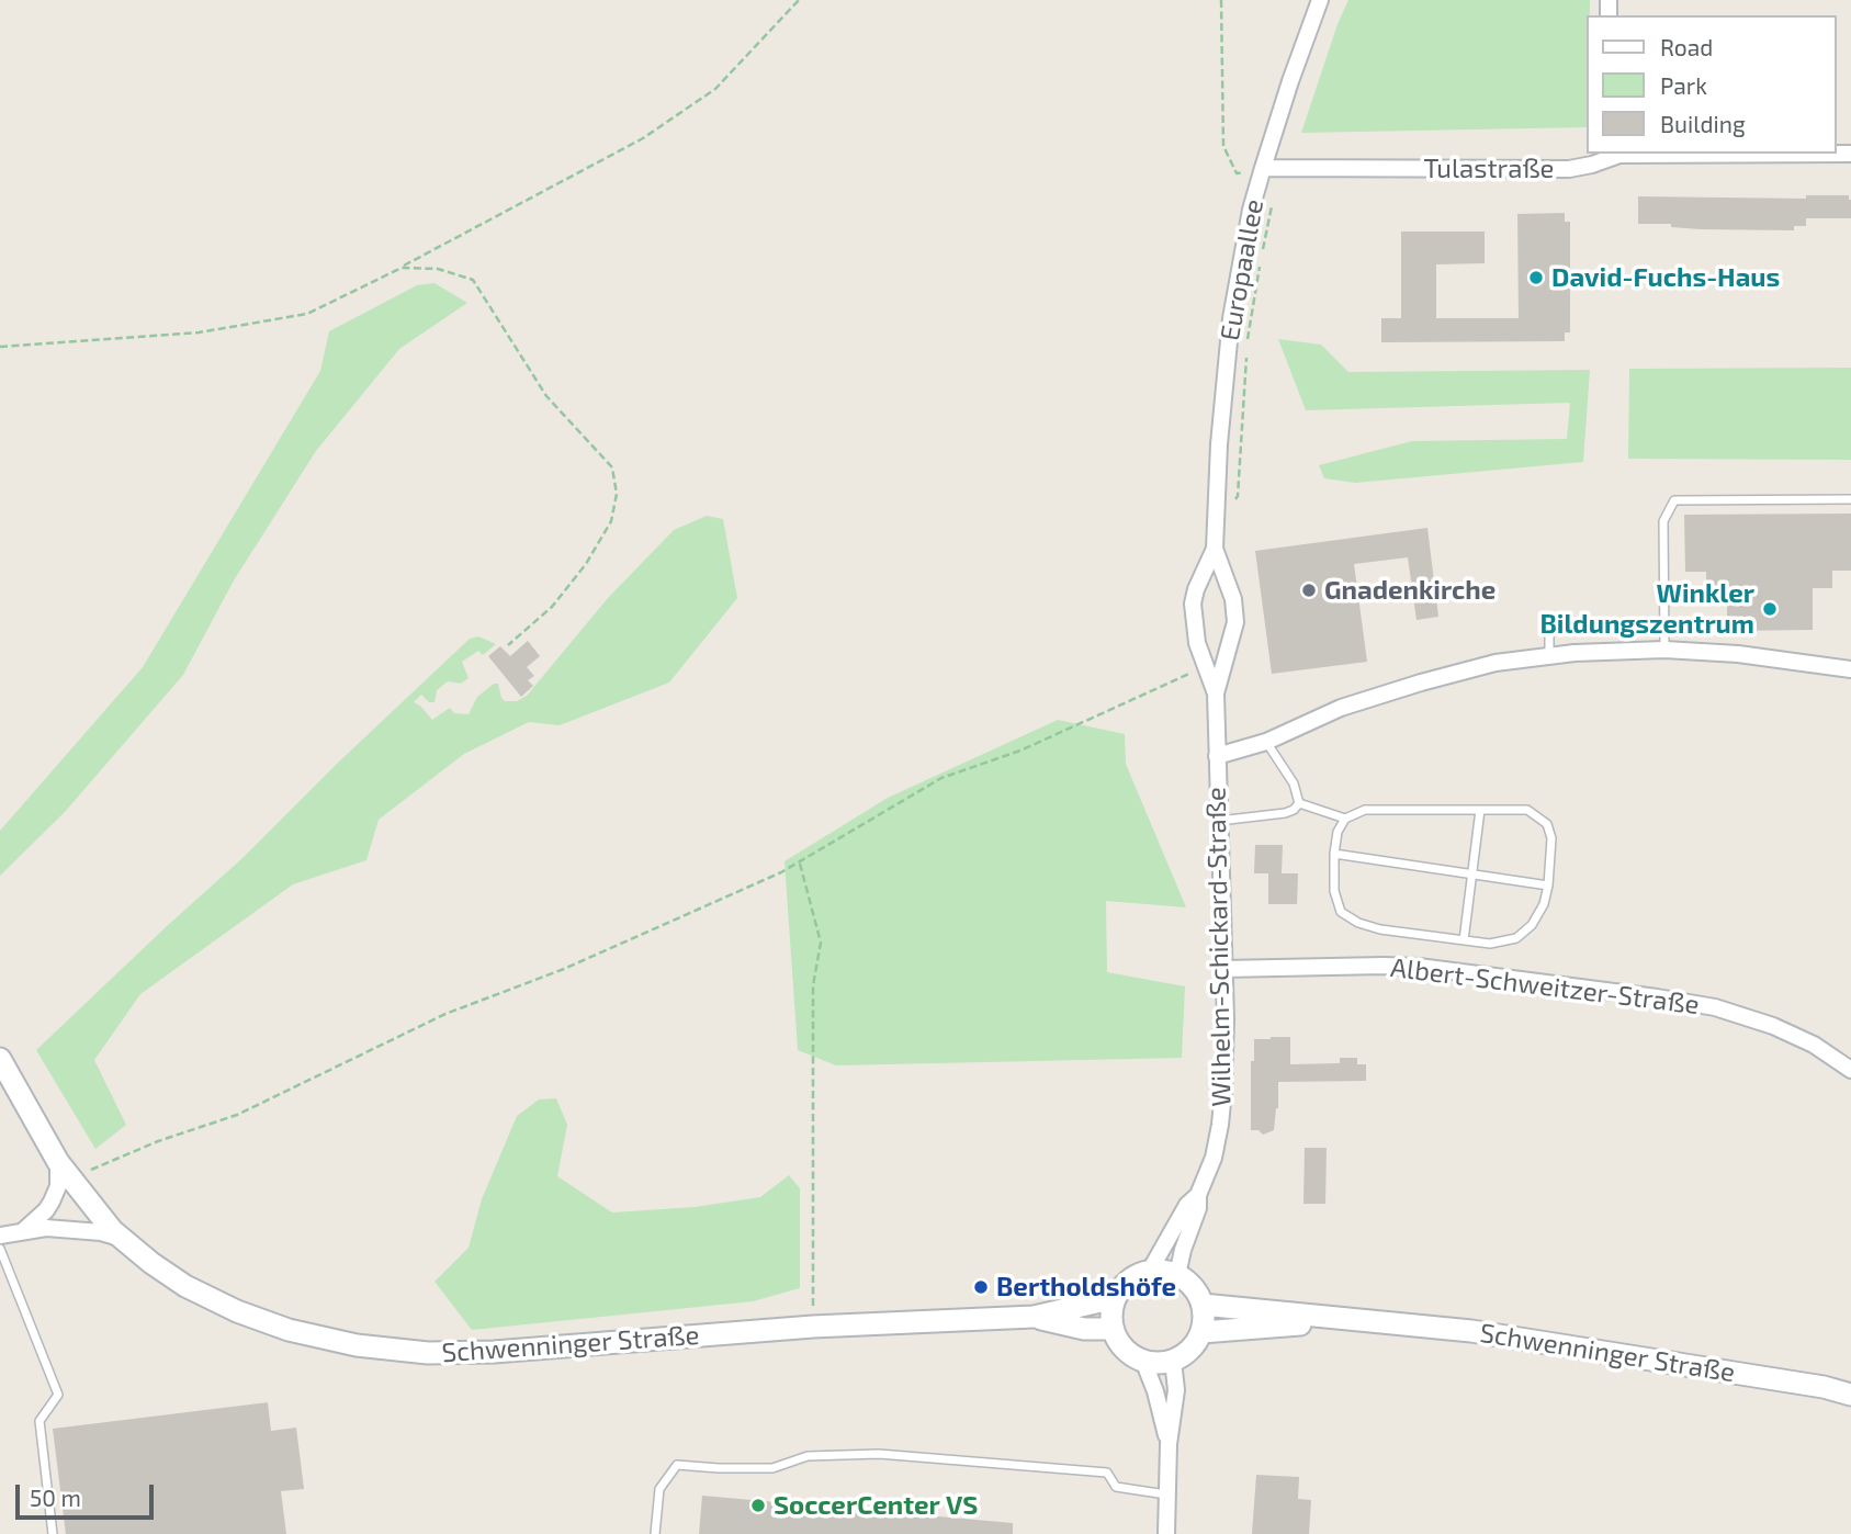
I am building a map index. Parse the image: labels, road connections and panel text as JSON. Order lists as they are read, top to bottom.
{
  "streets": {
    "main road": ["Schwenninger Straße"],
    "street": [
      "Tulastraße",
      "Europaallee",
      "Wilhelm-Schickard-Straße",
      "Albert-Schweitzer-Straße"
    ]
  },
  "crossings": [
    ["Tulastraße", "Europaallee"],
    ["Europaallee", "Wilhelm-Schickard-Straße"],
    ["Wilhelm-Schickard-Straße", "Albert-Schweitzer-Straße"]
  ],
  "places": [
    "David-Fuchs-Haus",
    "Gnadenkirche",
    "Winkler Bildungszentrum",
    "Bertholdshöfe",
    "SoccerCenter VS"
  ],
  "legend": ["Road", "Park", "Building"],
  "scale_bar": "50 m"
}
